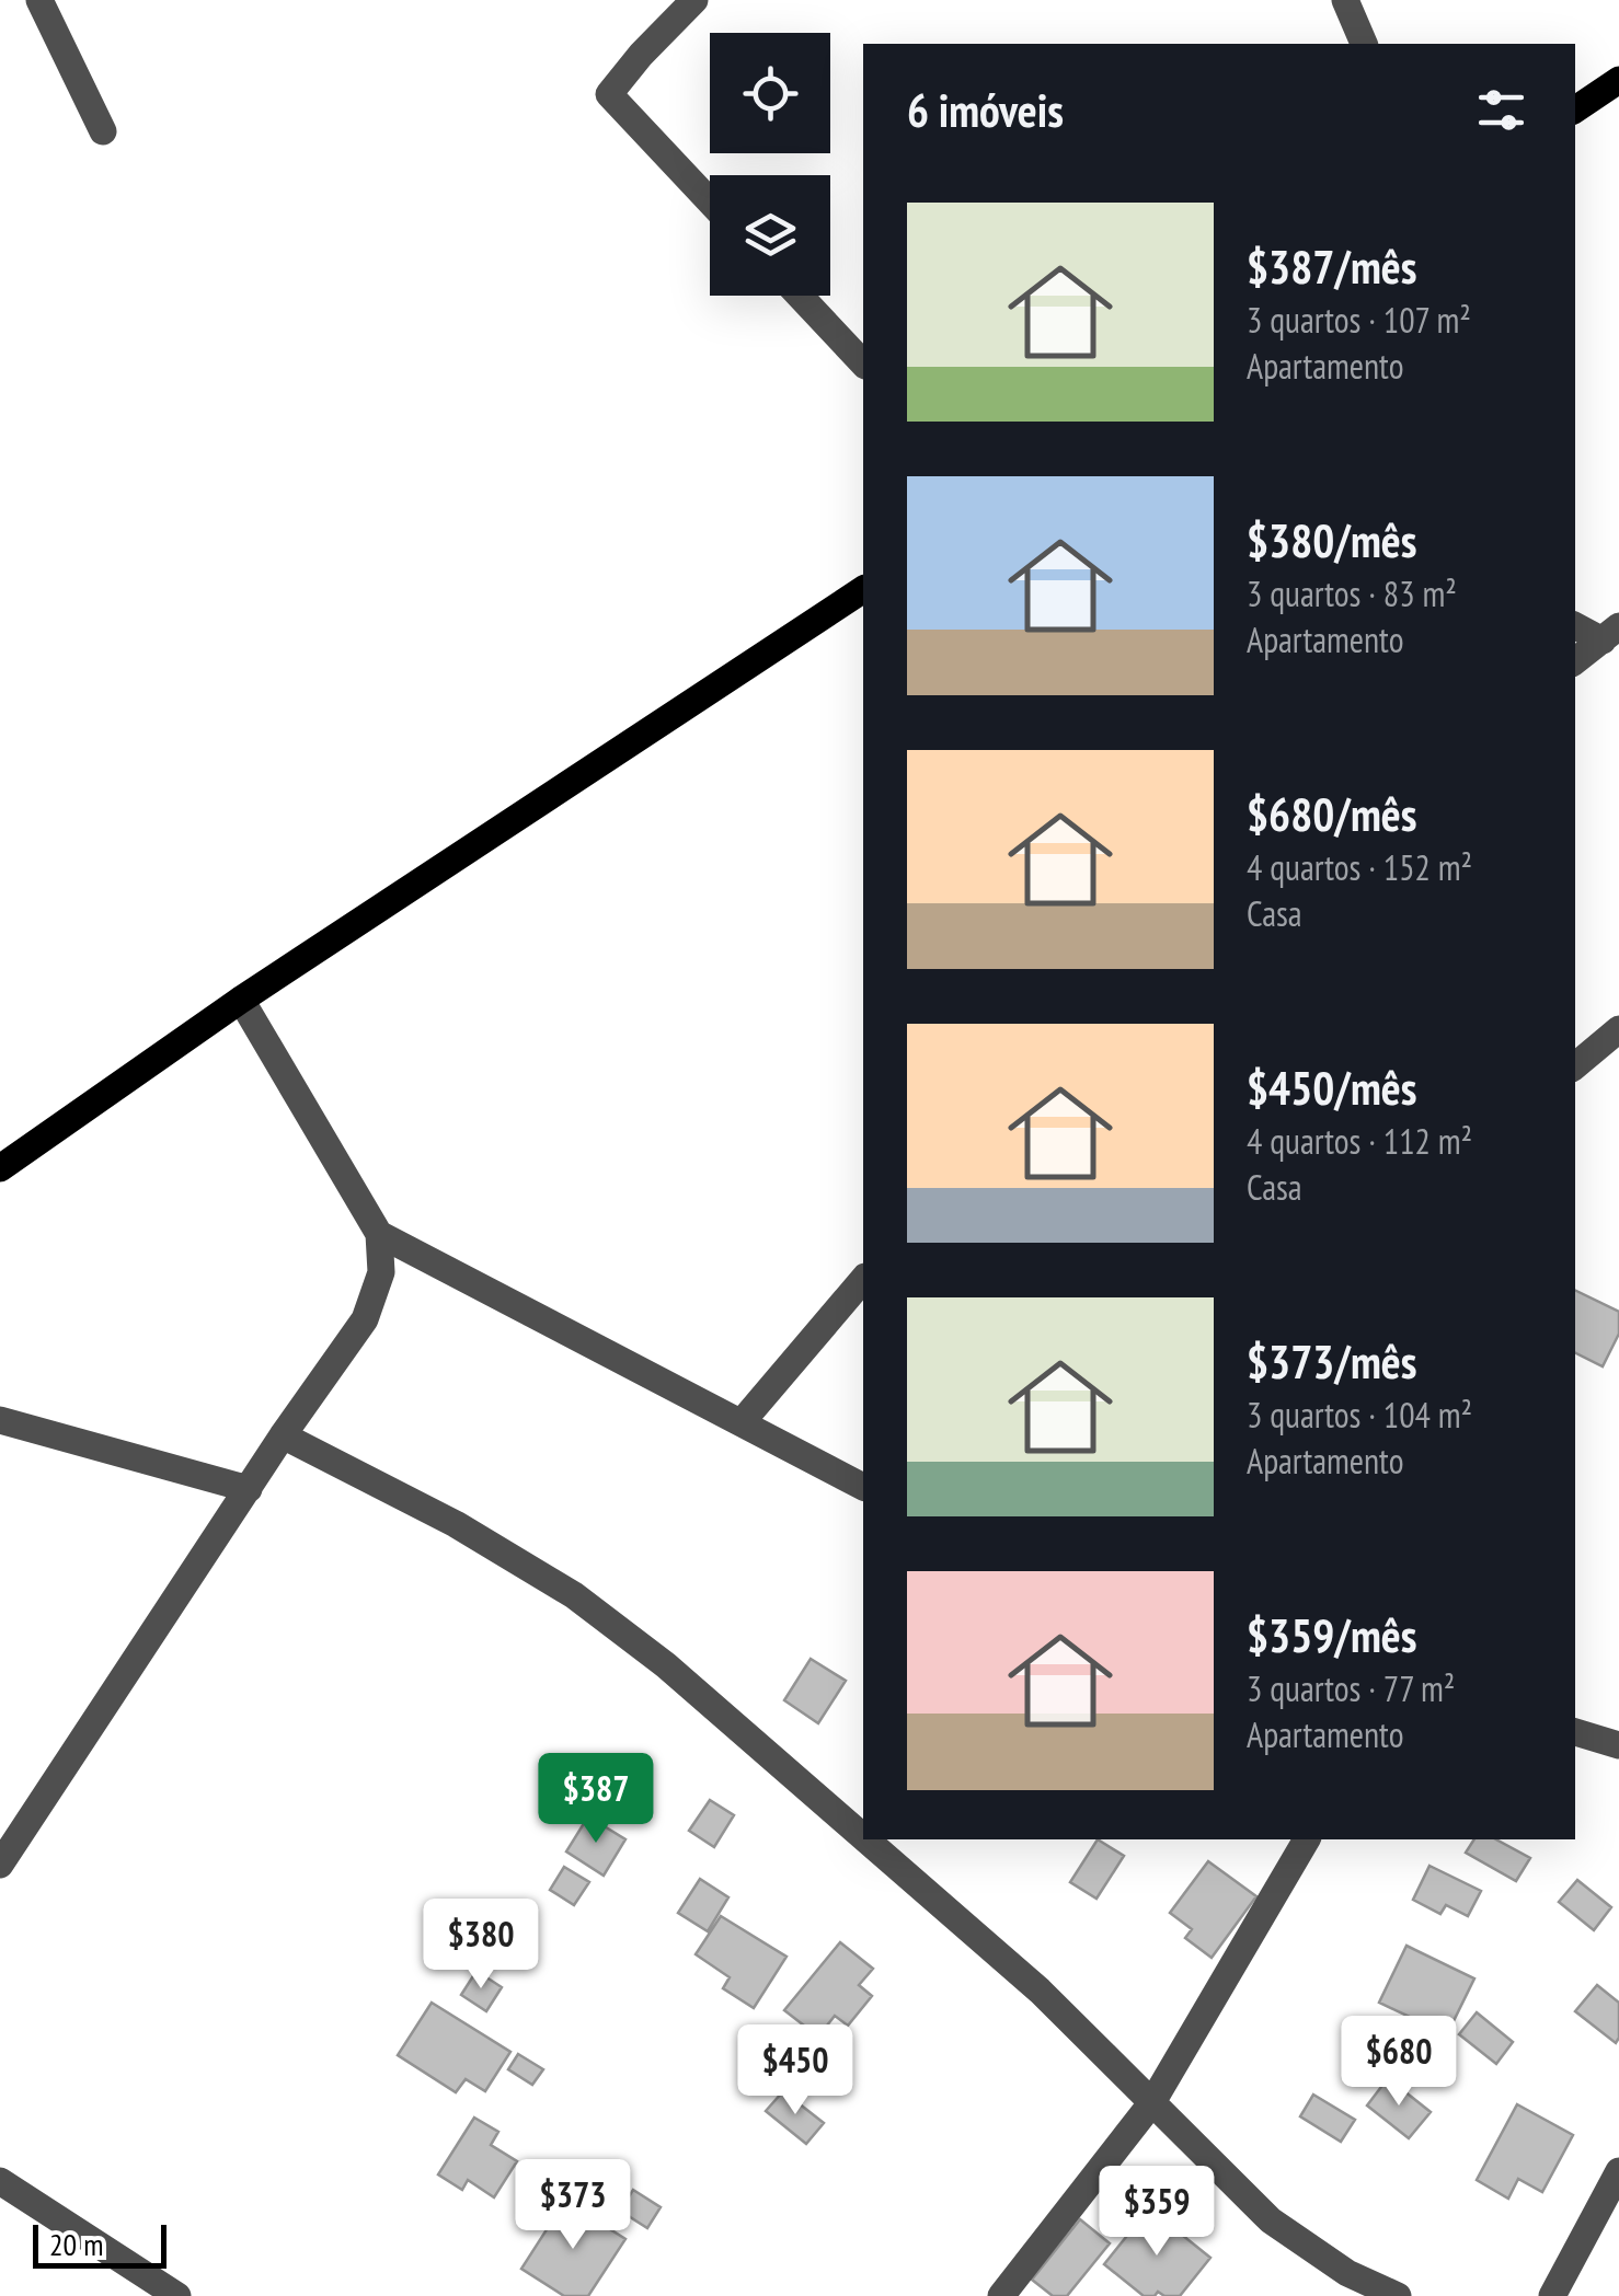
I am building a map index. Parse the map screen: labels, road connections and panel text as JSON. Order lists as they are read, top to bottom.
{
  "scale_bar": "20 m",
  "page": {
    "heading": "6 imóveis",
    "list": [
      {
        "name": "$387/mês",
        "note": "3 quartos · 107 m² · Apartamento"
      },
      {
        "name": "$380/mês",
        "note": "3 quartos · 83 m² · Apartamento"
      },
      {
        "name": "$680/mês",
        "note": "4 quartos · 152 m² · Casa"
      },
      {
        "name": "$450/mês",
        "note": "4 quartos · 112 m² · Casa"
      },
      {
        "name": "$373/mês",
        "note": "3 quartos · 104 m² · Apartamento"
      },
      {
        "name": "$359/mês",
        "note": "3 quartos · 77 m² · Apartamento"
      }
    ],
    "price": [
      "$387",
      "$380",
      "$680",
      "$450",
      "$373",
      "$359"
    ],
    "scale": "20 m"
  }
}
